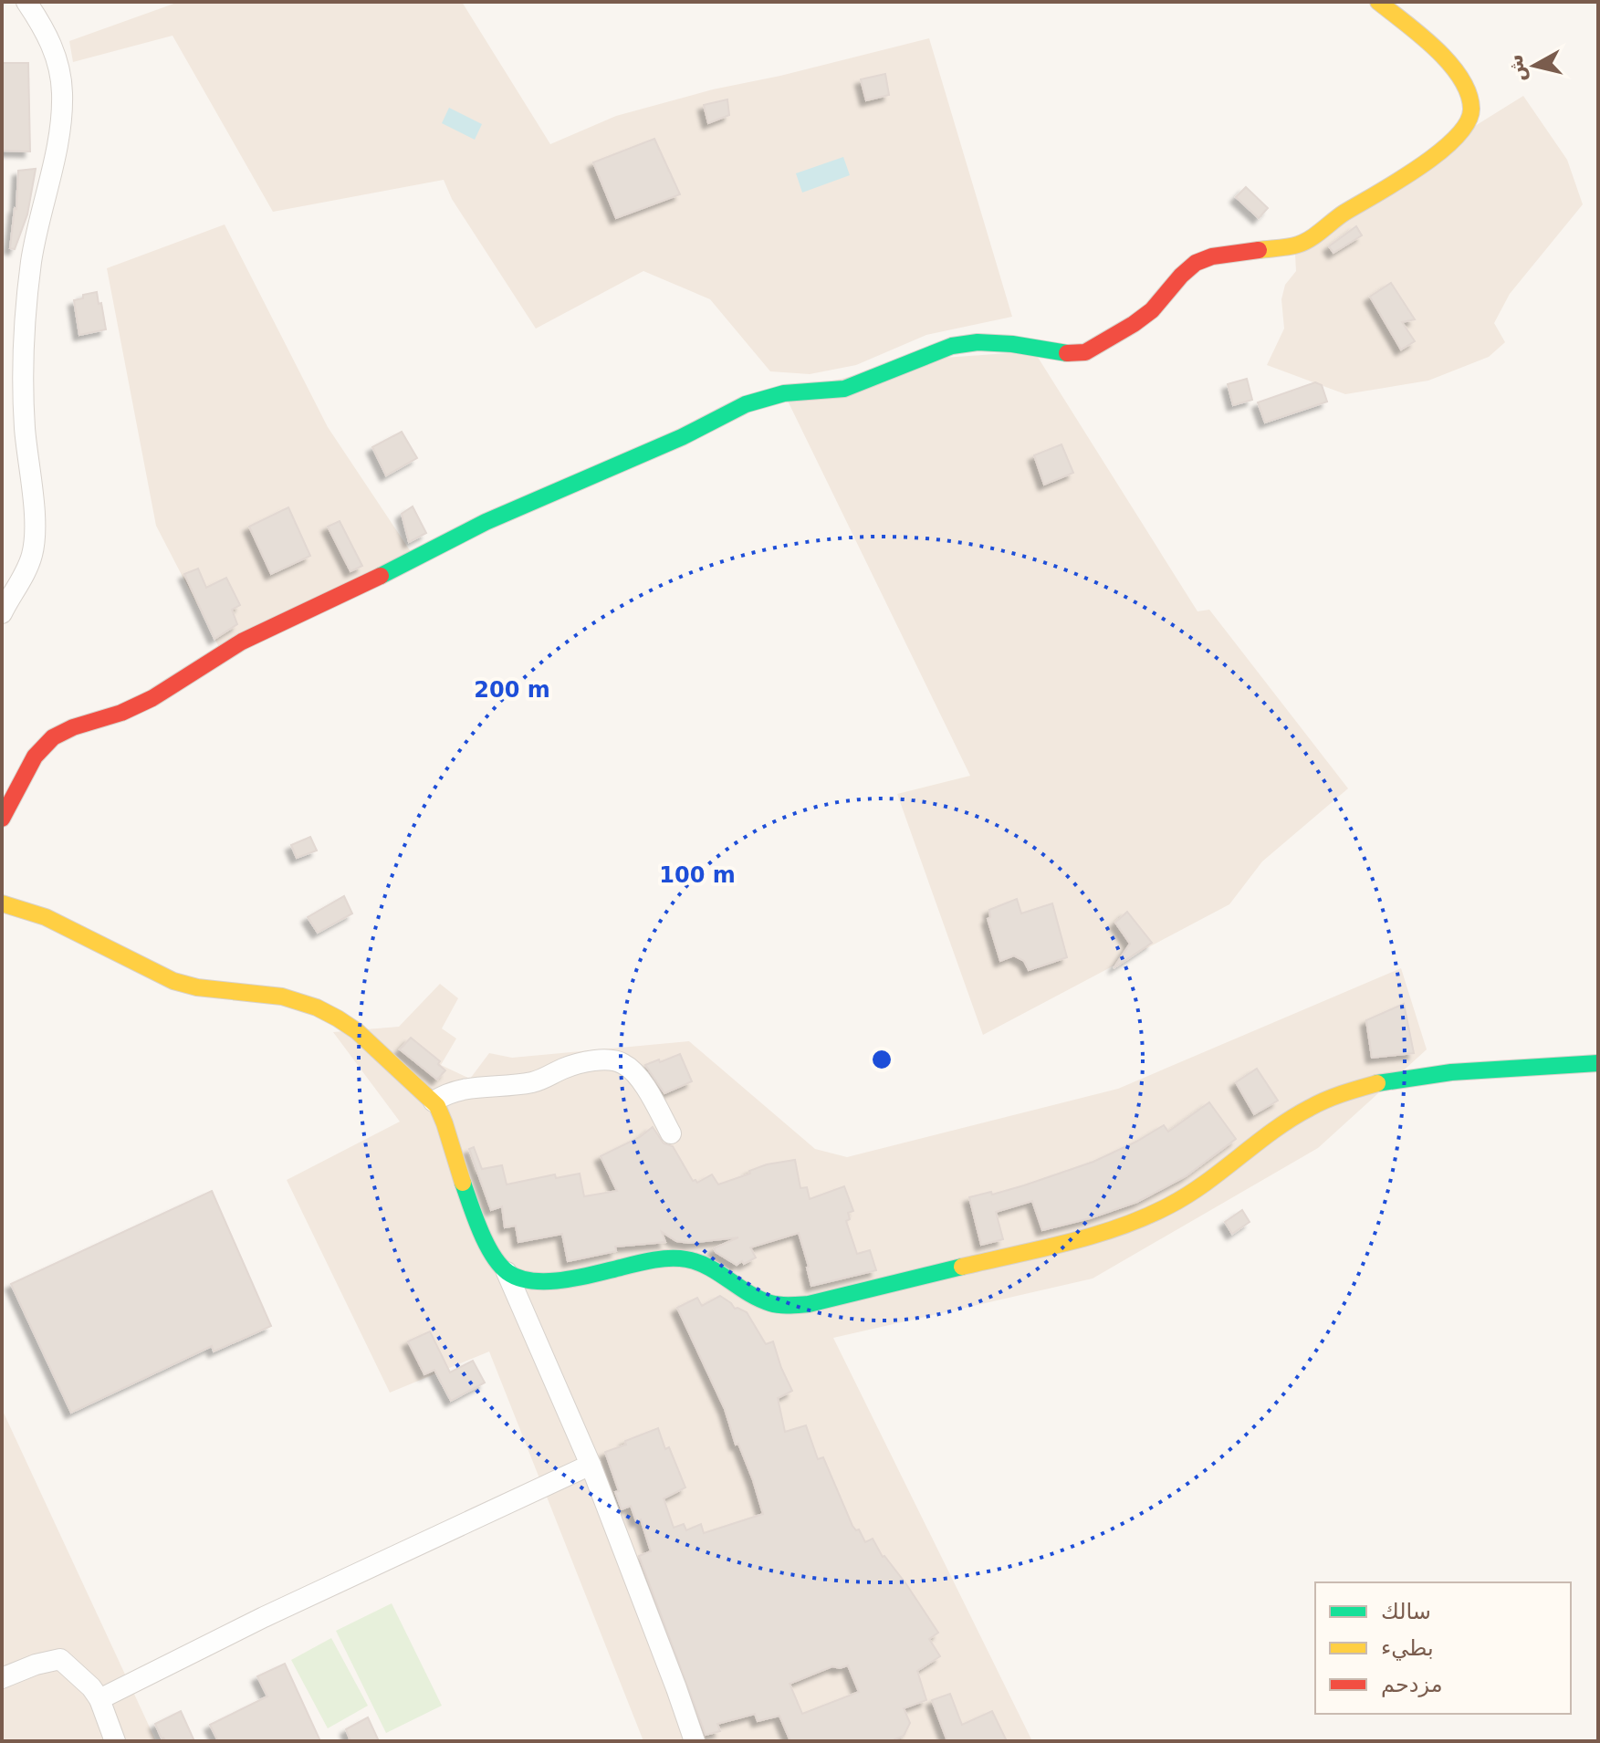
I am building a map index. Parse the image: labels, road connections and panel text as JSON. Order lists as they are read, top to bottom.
{
  "legend": ["سالك", "بطيء", "مزدحم"],
  "north": "left",
  "rings": ["200 m", "100 m"]
}
